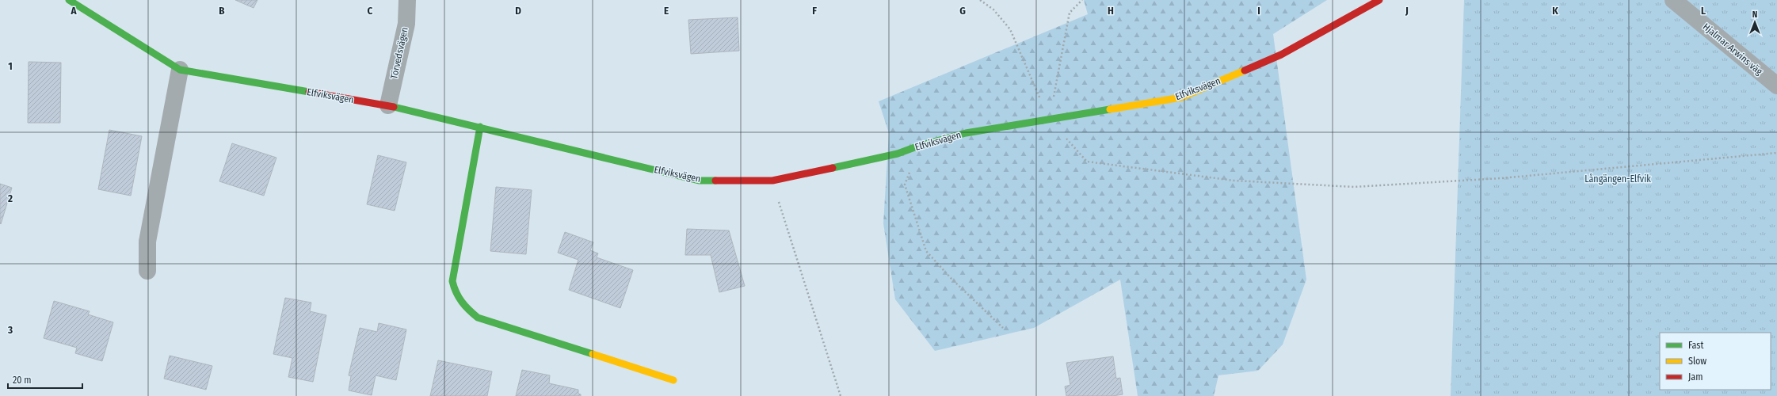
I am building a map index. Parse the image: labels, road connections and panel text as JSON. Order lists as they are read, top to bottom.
{
  "streets": {
    "street": ["Hjalmar Arwins väg", "Törvedsvägen", "Elfviksvägen"]
  },
  "crossings": [
    ["Törvedsvägen", "Elfviksvägen"]
  ],
  "parks": ["Långängen-Elfvik"],
  "legend": ["Fast", "Slow", "Jam"],
  "scale_bar": "20 m",
  "north": "top",
  "grid": {
    "columns": [
      "A",
      "B",
      "C",
      "D",
      "E",
      "F",
      "G",
      "H",
      "I",
      "J",
      "K",
      "L"
    ],
    "rows": ["1", "2", "3"]
  }
}
